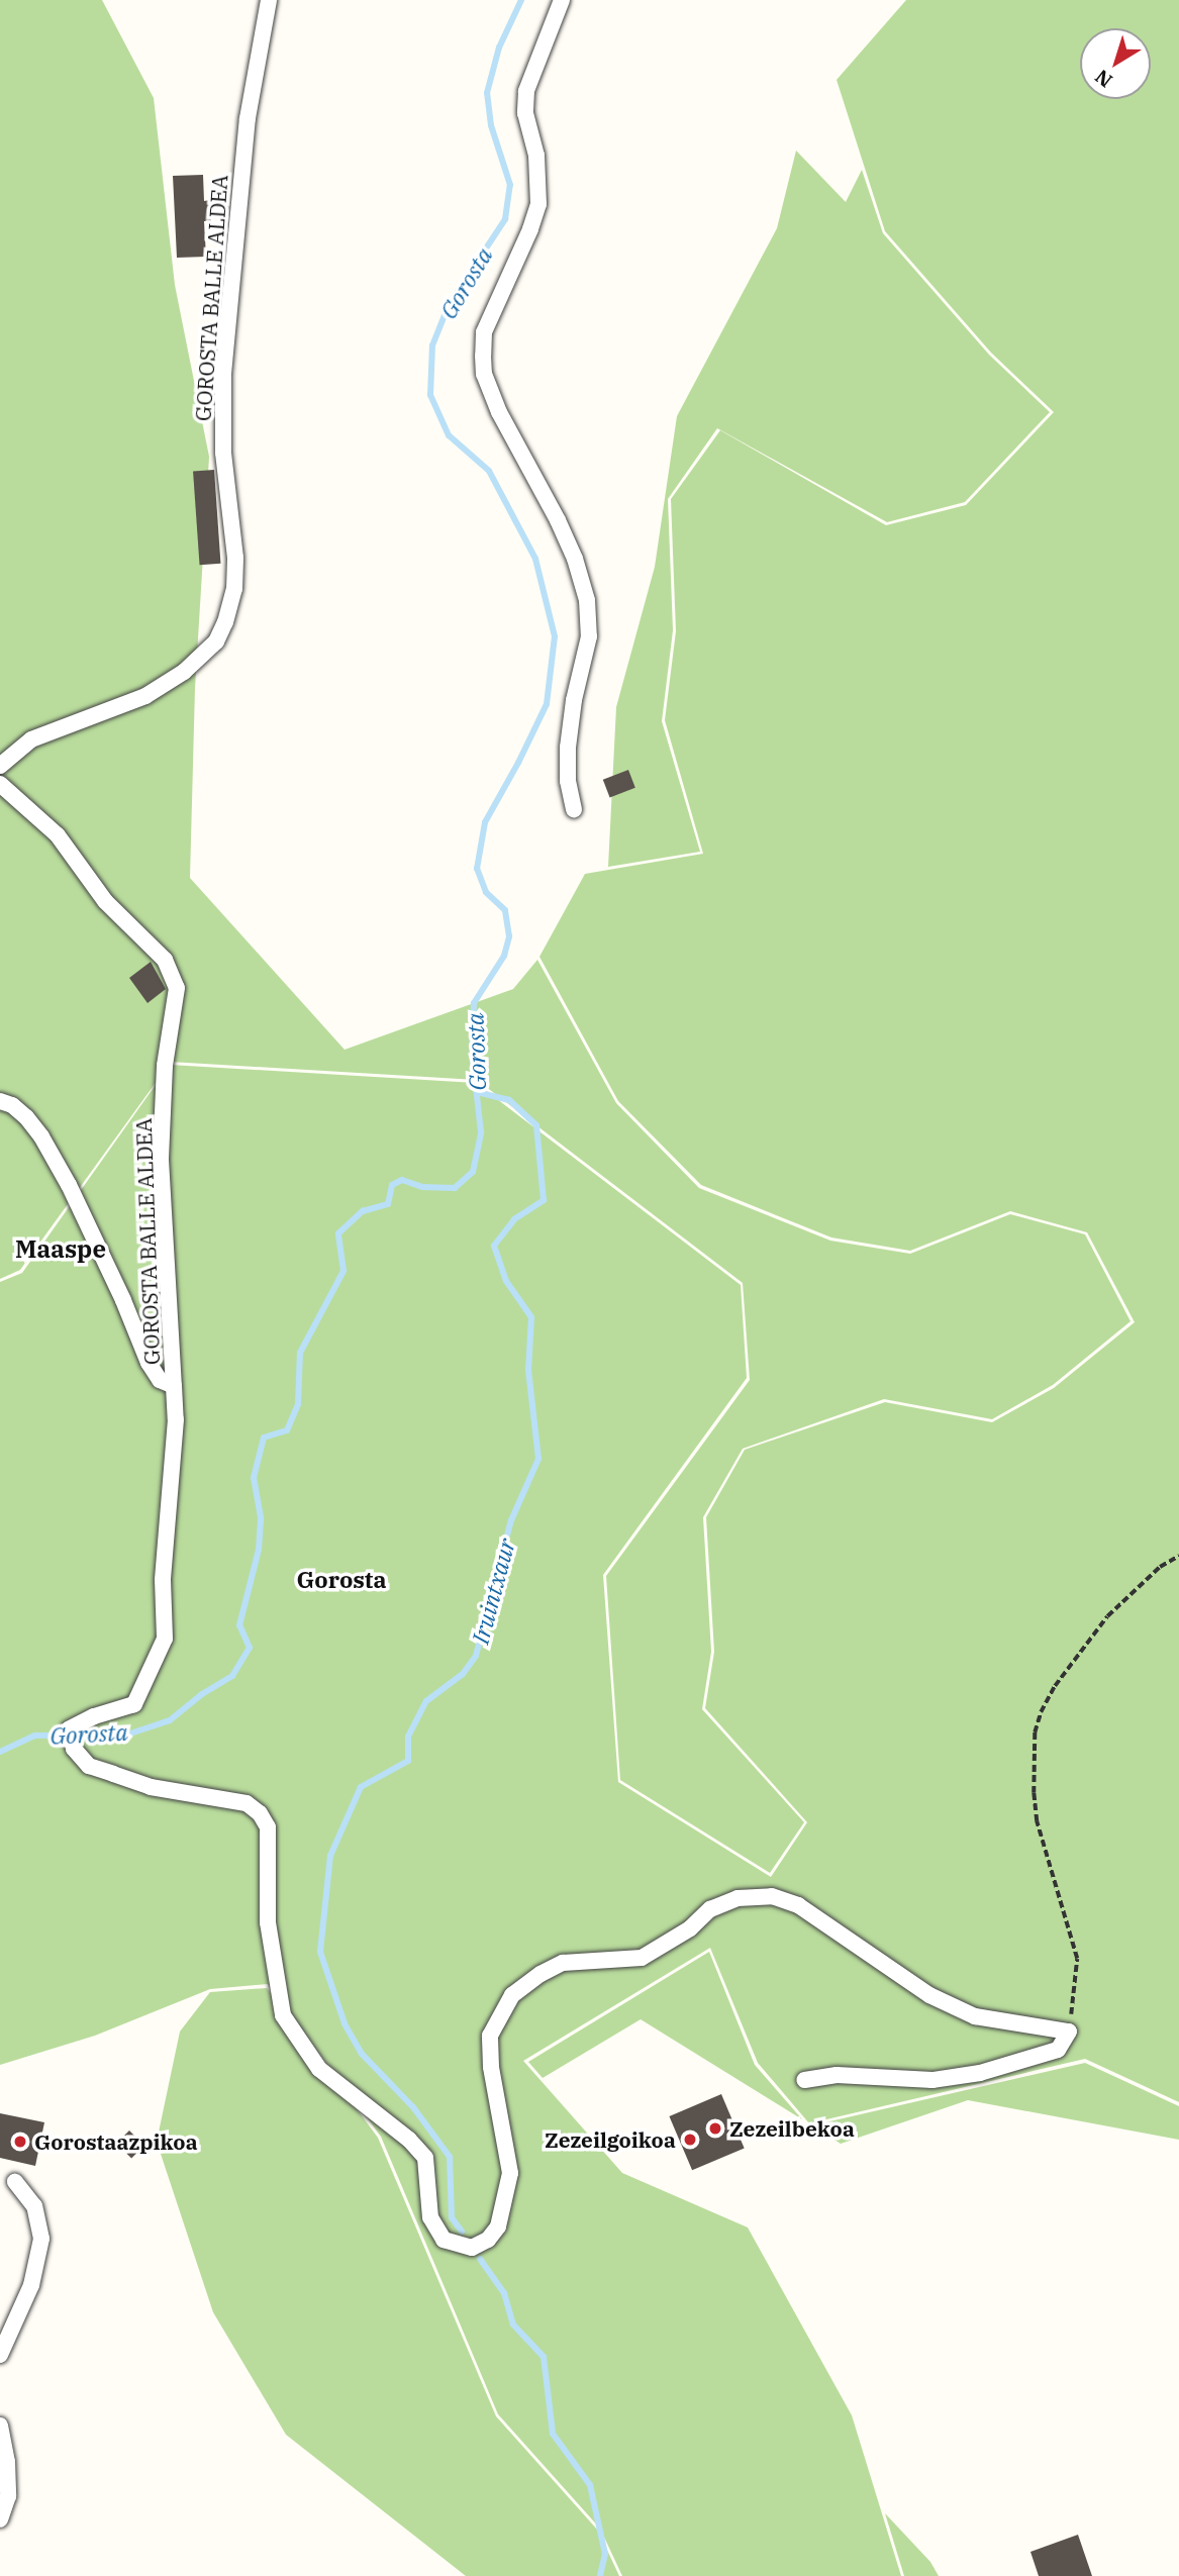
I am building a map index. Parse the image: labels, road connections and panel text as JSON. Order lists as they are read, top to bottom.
{
  "streets": {
    "street": ["GOROSTA BALLE ALDEA"]
  },
  "districts": ["Maaspe", "Gorosta"],
  "water": ["Gorosta", "Iruintxaur"],
  "places": ["Zezeilbekoa", "Zezeilgoikoa", "Gorostaazpikoa"],
  "north": "bottom left"
}
